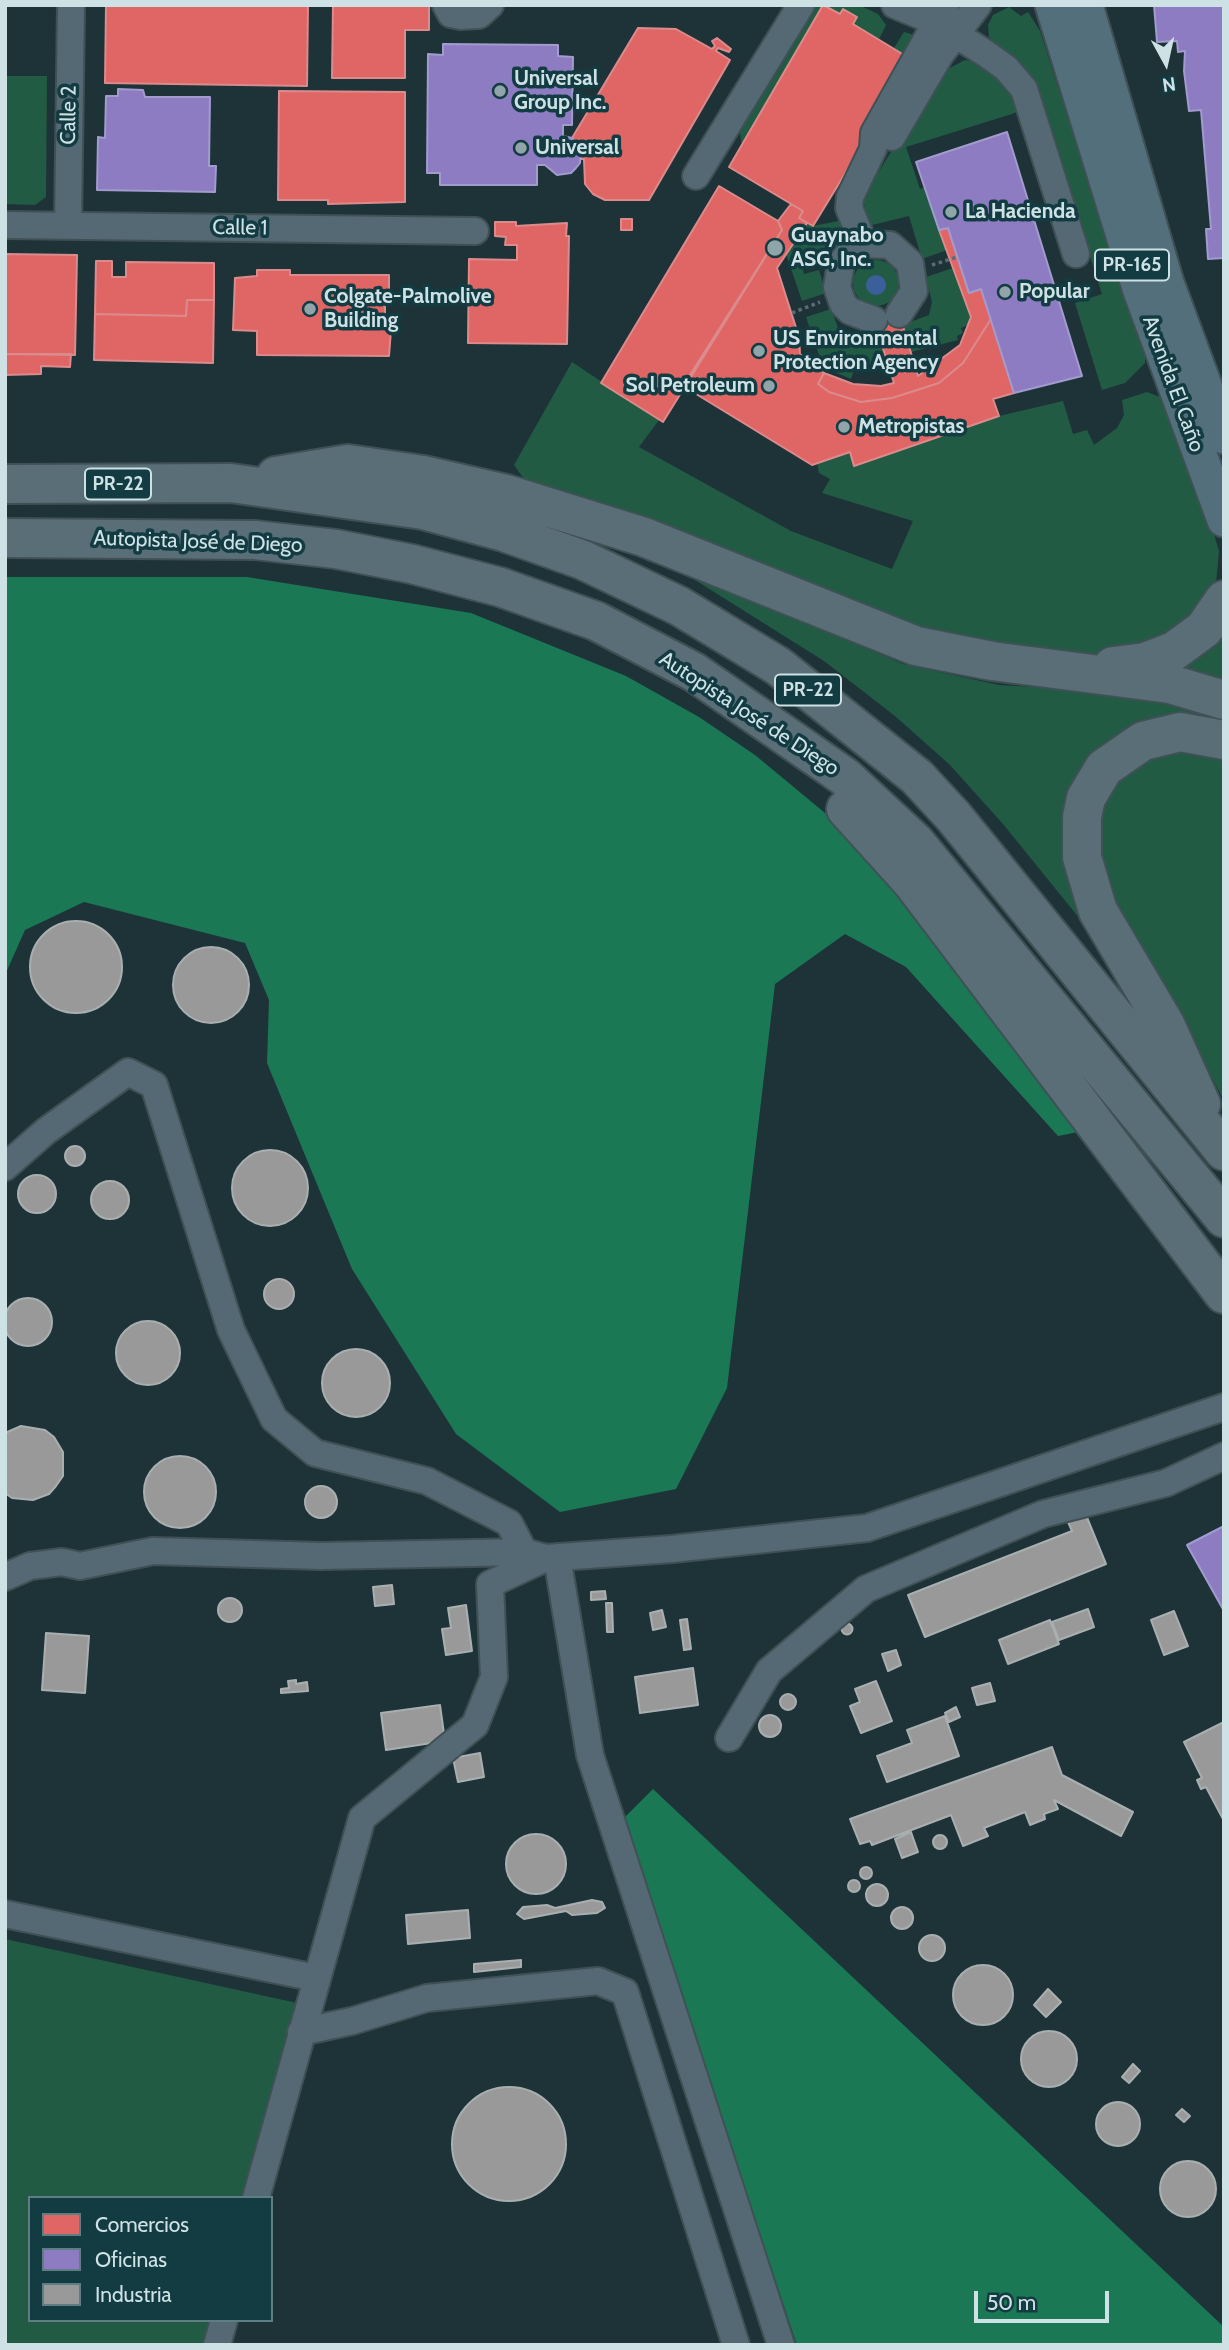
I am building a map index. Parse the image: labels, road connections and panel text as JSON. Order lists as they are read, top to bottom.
{
  "streets": {
    "highway": ["PR-22", "Autopista José de Diego"],
    "main road": ["PR-165", "Avenida El Caño"],
    "street": ["Calle 2", "Calle 1"]
  },
  "crossings": [
    ["Calle 2", "Calle 1"]
  ],
  "places": [
    "Universal Group Inc.",
    "Universal",
    "La Hacienda",
    "Guaynabo ASG, Inc.",
    "Popular",
    "Colgate-Palmolive Building",
    "US Environmental Protection Agency",
    "Sol Petroleum",
    "Metropistas"
  ],
  "legend": ["Comercios", "Oficinas", "Industria"],
  "scale_bar": "50 m",
  "north": "bottom"
}
